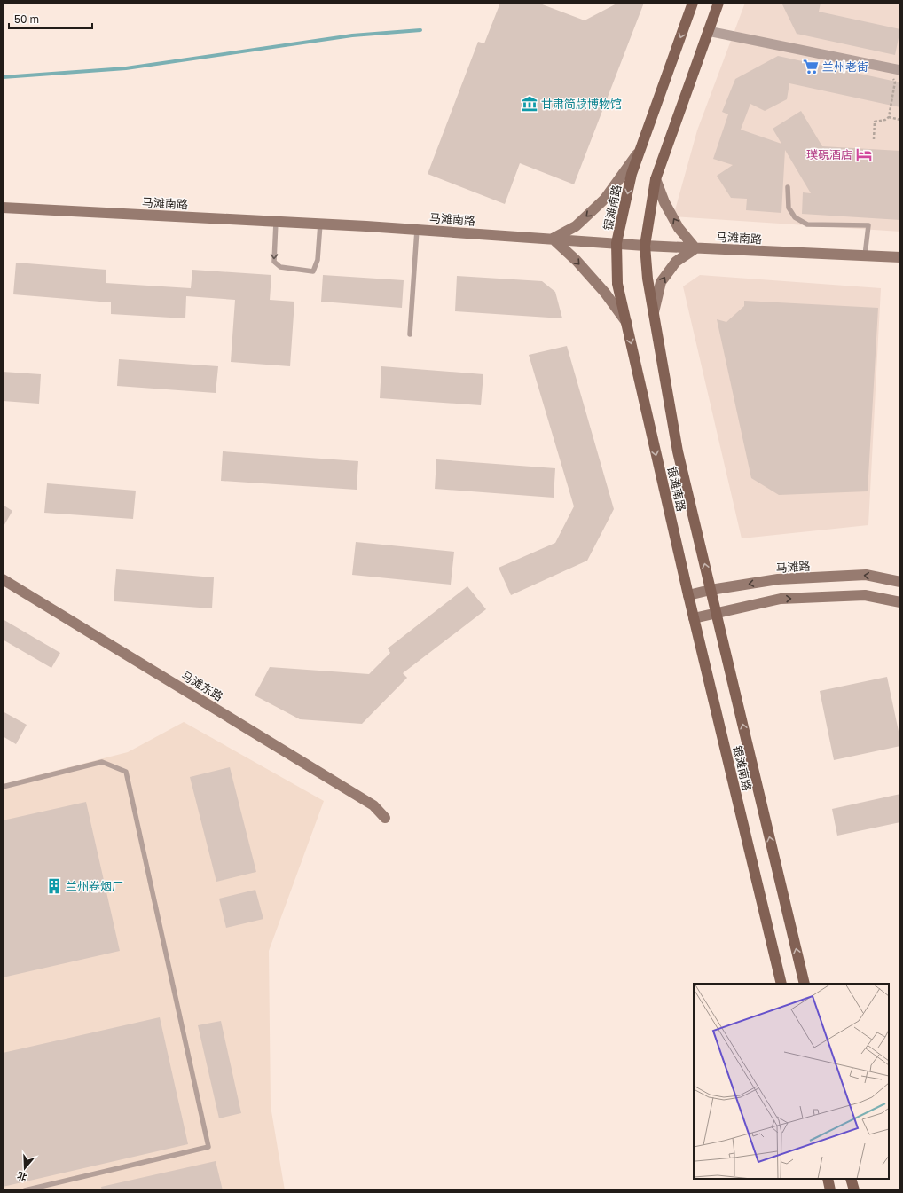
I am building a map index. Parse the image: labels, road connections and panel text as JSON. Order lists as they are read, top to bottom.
{
  "streets": {
    "main road": [
      "马滩南路",
      "银滩南路",
      "马滩路",
      "马滩东路"
    ]
  },
  "crossings": [
    ["马滩南路", "银滩南路"],
    ["银滩南路", "马滩路"]
  ],
  "places": {
    "supermarket": ["兰州老街"],
    "museum": ["甘肃简牍博物馆"],
    "hotel": ["璞硯酒店"],
    "building": ["兰州卷烟厂"]
  },
  "scale_bar": "50 m",
  "north": "bottom"
}
